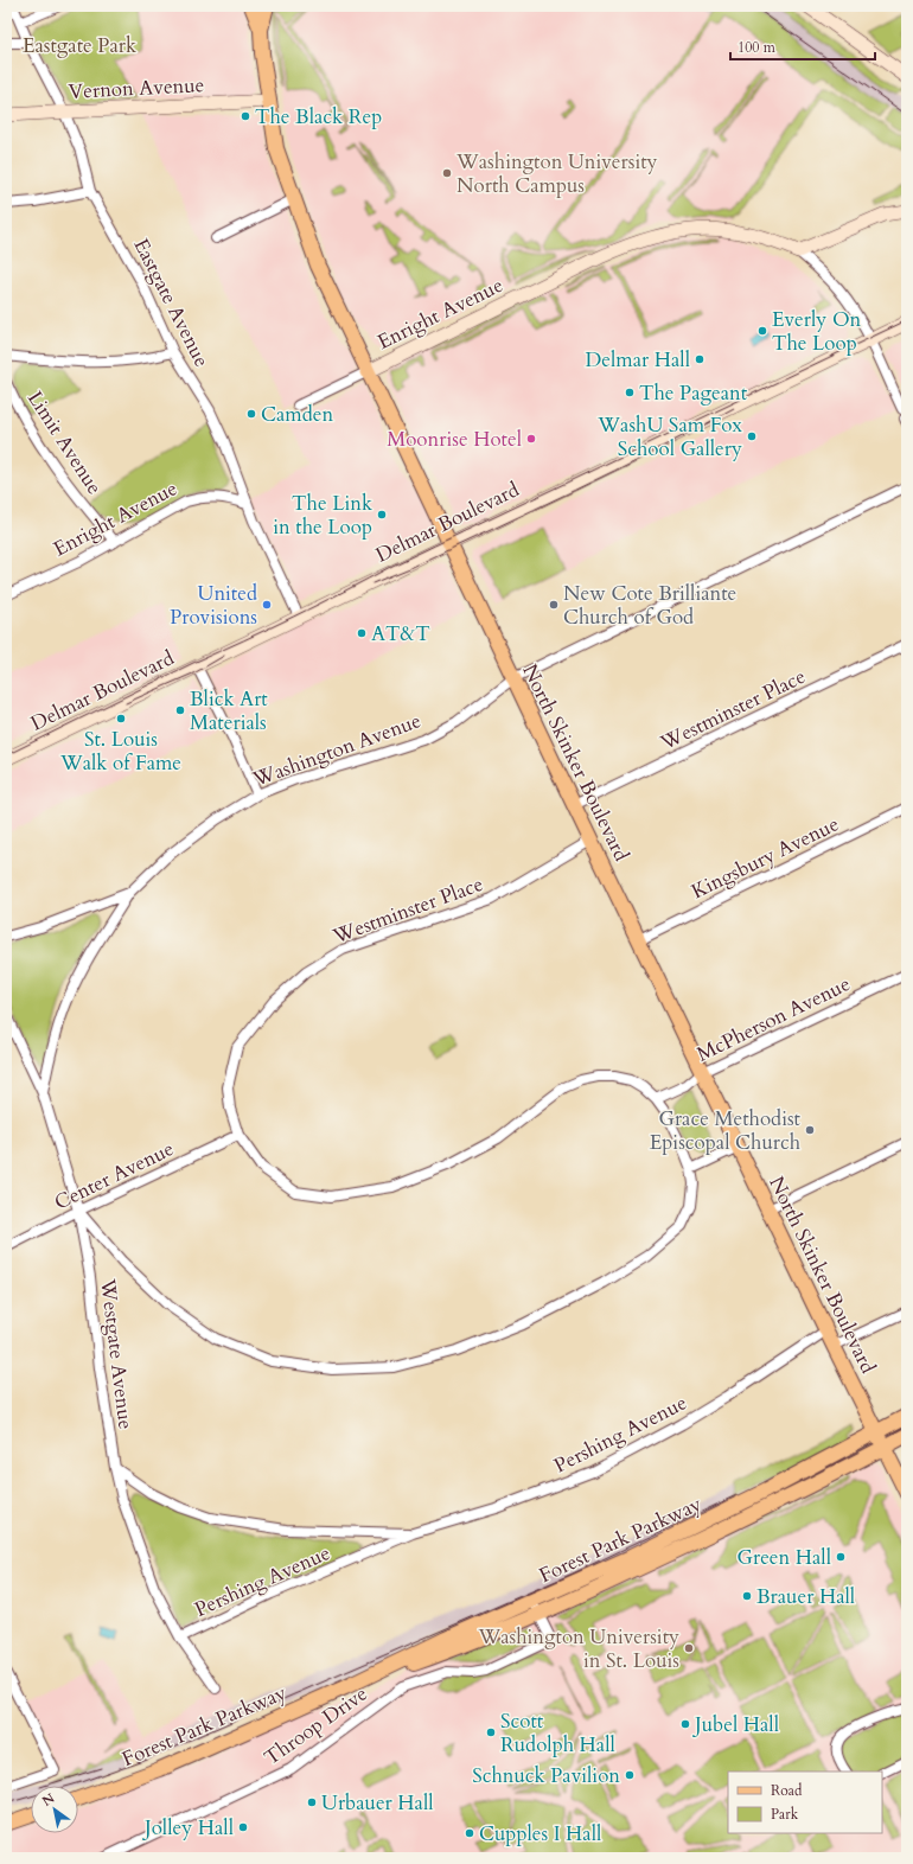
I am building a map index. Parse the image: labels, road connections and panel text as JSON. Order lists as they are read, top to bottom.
{
  "streets": {
    "main road": [
      "Vernon Avenue",
      "Enright Avenue",
      "Delmar Boulevard",
      "North Skinker Boulevard",
      "Forest Park Parkway"
    ],
    "street": [
      "Eastgate Avenue",
      "Limit Avenue",
      "Westminster Place",
      "Washington Avenue",
      "Kingsbury Avenue",
      "McPherson Avenue",
      "Center Avenue",
      "Westgate Avenue",
      "Pershing Avenue",
      "Throop Drive"
    ]
  },
  "crossings": [
    ["Vernon Avenue", "Eastgate Avenue"],
    ["Vernon Avenue", "North Skinker Boulevard"],
    ["Eastgate Avenue", "Enright Avenue"],
    ["Eastgate Avenue", "Delmar Boulevard"],
    ["Enright Avenue", "Limit Avenue"],
    ["Enright Avenue", "North Skinker Boulevard"],
    ["Delmar Boulevard", "North Skinker Boulevard"],
    ["Westminster Place", "North Skinker Boulevard"],
    ["Westminster Place", "Center Avenue"],
    ["Washington Avenue", "North Skinker Boulevard"],
    ["Washington Avenue", "Westgate Avenue"],
    ["North Skinker Boulevard", "Kingsbury Avenue"],
    ["North Skinker Boulevard", "McPherson Avenue"],
    ["North Skinker Boulevard", "Pershing Avenue"],
    ["North Skinker Boulevard", "Forest Park Parkway"],
    ["Center Avenue", "Westgate Avenue"],
    ["Westgate Avenue", "Pershing Avenue"],
    ["Forest Park Parkway", "Throop Drive"]
  ],
  "parks": ["Eastgate Park"],
  "places": [
    "The Black Rep",
    "Washington University North Campus",
    "Everly On The Loop",
    "Delmar Hall",
    "The Pageant",
    "Camden",
    "WashU Sam Fox School Gallery",
    "Moonrise Hotel",
    "The Link in the Loop",
    "United Provisions",
    "New Cote Brilliante Church of God",
    "AT&T",
    "Blick Art Materials",
    "St. Louis Walk of Fame",
    "Grace Methodist Episcopal Church",
    "Green Hall",
    "Brauer Hall",
    "Washington University in St. Louis",
    "Jubel Hall",
    "Scott Rudolph Hall",
    "Schnuck Pavilion",
    "Urbauer Hall",
    "Jolley Hall",
    "Cupples I Hall"
  ],
  "legend": ["Road", "Park"],
  "scale_bar": "100 m",
  "north": "top left"
}
